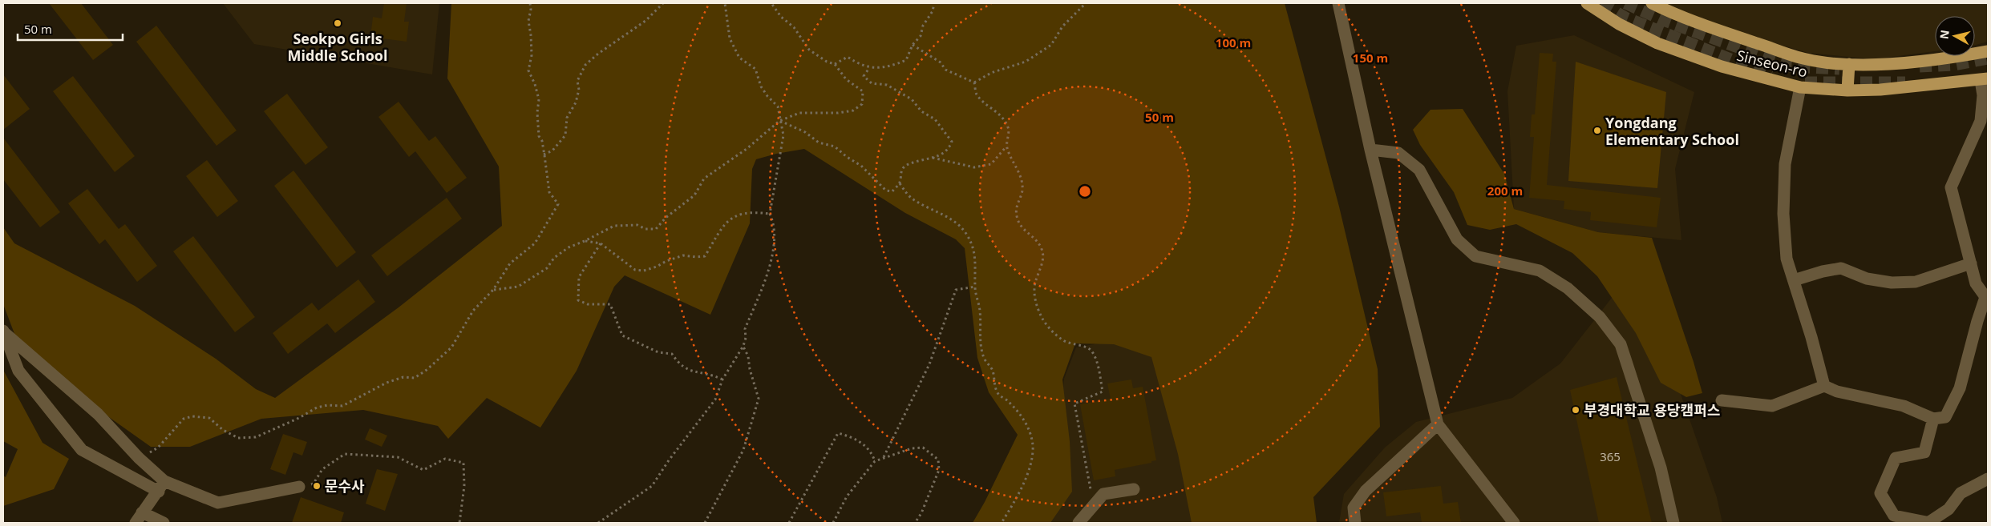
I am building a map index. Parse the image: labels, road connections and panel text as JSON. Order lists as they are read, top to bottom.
{
  "streets": {
    "main road": ["Sinseon-ro"]
  },
  "places": [
    "Seokpo Girls Middle School",
    "Yongdang Elementary School",
    "부경대학교 용당캠퍼스",
    "문수사"
  ],
  "house_numbers": ["365"],
  "scale_bar": "50 m",
  "north": "left",
  "rings": [
    "100 m",
    "150 m",
    "50 m",
    "200 m"
  ]
}
